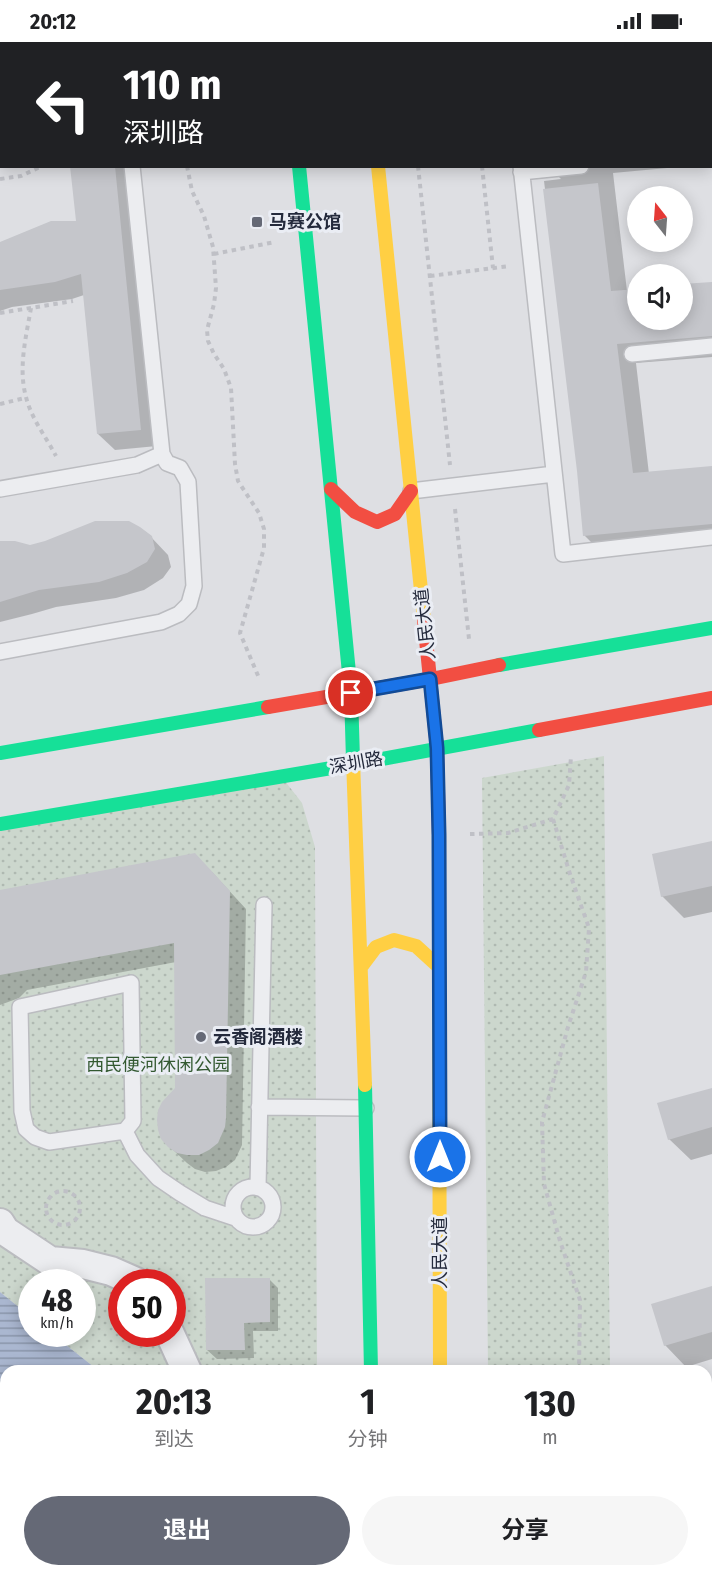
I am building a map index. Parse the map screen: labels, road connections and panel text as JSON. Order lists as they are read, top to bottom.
{
  "streets": {
    "main road": ["人民大道", "深圳路"]
  },
  "crossings": [
    ["人民大道", "深圳路"]
  ],
  "parks": ["西民便河休闲公园"],
  "places": {
    "transit": ["马赛公馆"],
    "other": ["云香阁酒楼"]
  },
  "north": "top",
  "page": {
    "status": "20:12",
    "turn": ["110 m", "深圳路"],
    "speed": "48 km/h",
    "limit": "50",
    "eta": [
      "20:13",
      "到达",
      "1",
      "分钟",
      "130",
      "m"
    ],
    "buttons": ["退出", "分享"]
  }
}
